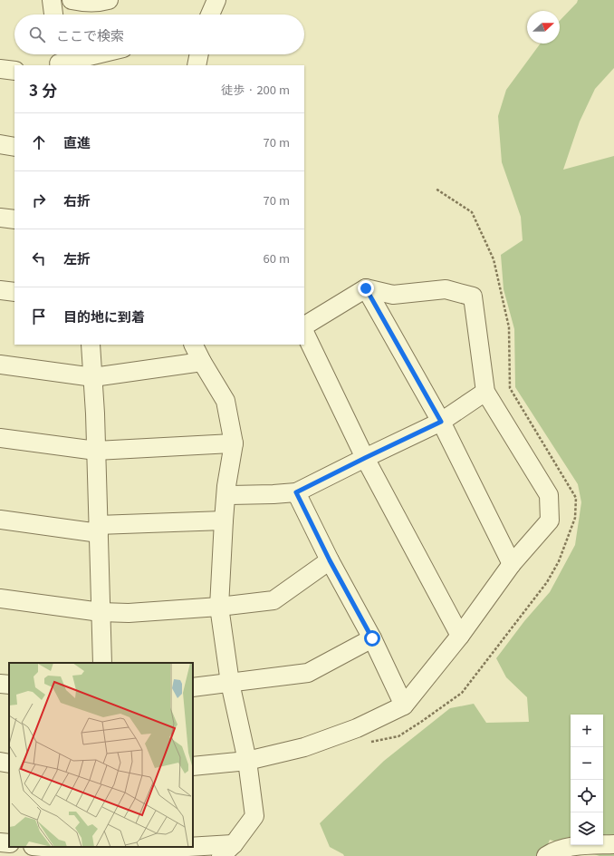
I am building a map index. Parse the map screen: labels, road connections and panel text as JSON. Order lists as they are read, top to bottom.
{
  "north": "right",
  "page": {
    "search": "ここで検索",
    "heading": ["3 分", "徒歩 · 200 m"],
    "list": [
      ["直進", "70 m"],
      ["右折", "70 m"],
      ["左折", "60 m"],
      "目的地に到着"
    ],
    "map_buttons": ["+", "−"]
  }
}
